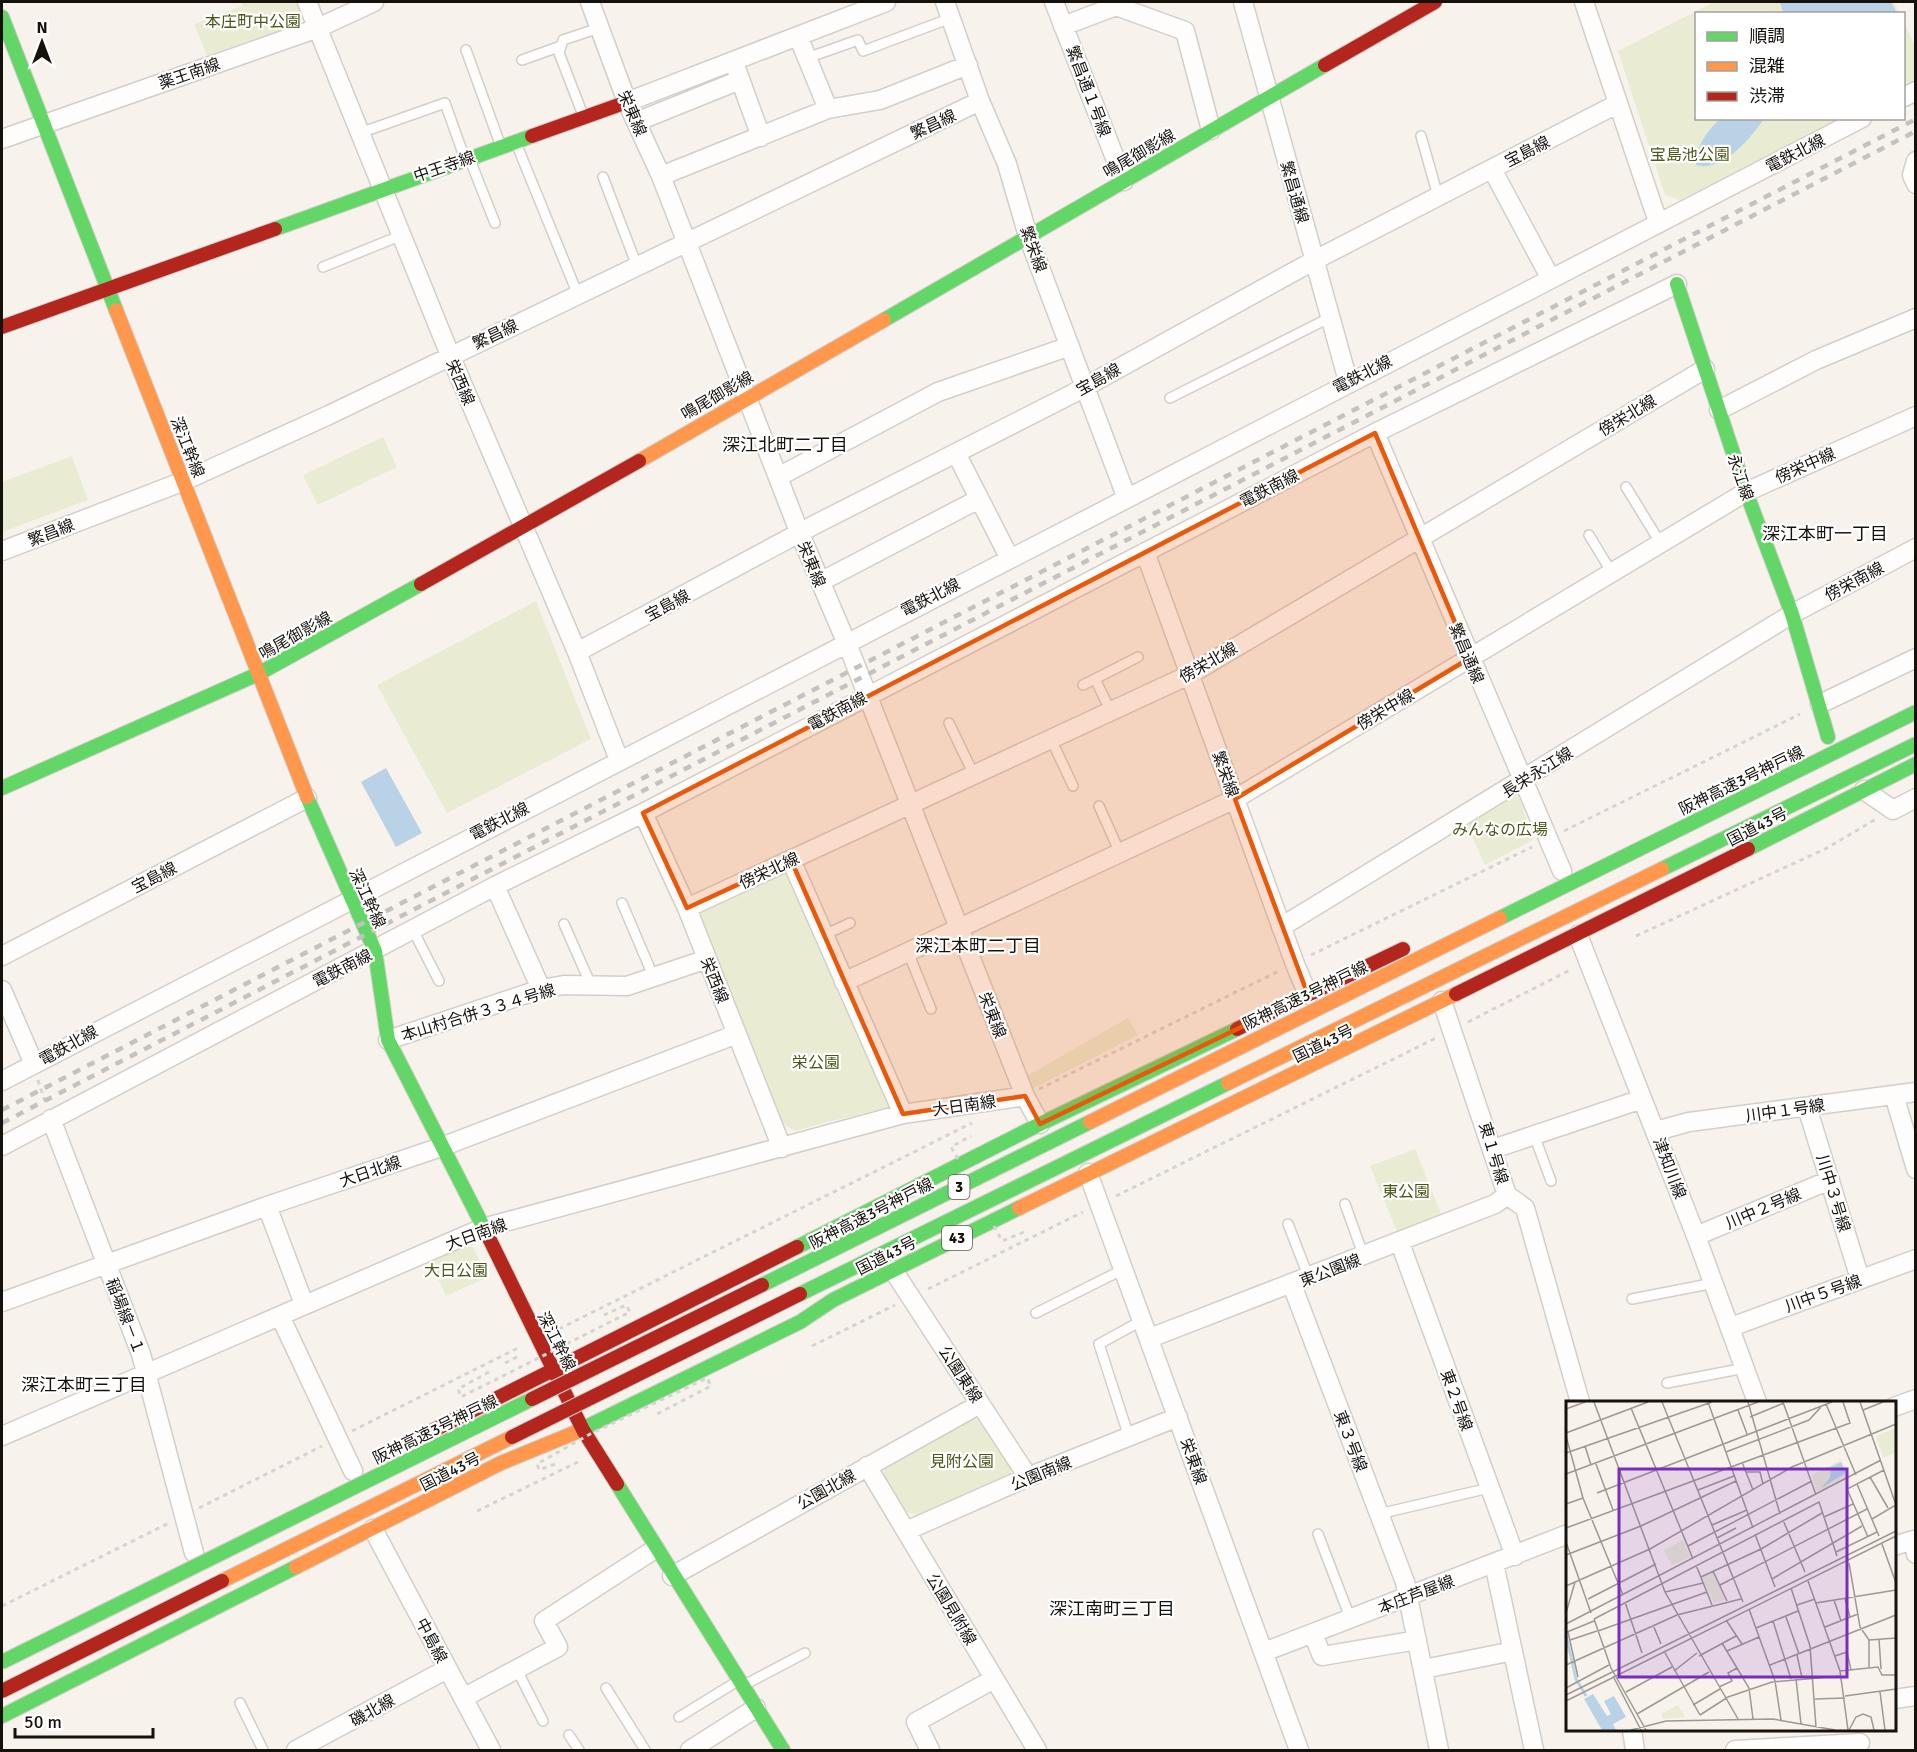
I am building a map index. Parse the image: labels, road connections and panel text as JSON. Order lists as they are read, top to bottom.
{
  "streets": {
    "main road": [
      "鳴尾御影線",
      "中王寺線",
      "深江幹線",
      "永江線",
      "阪神高速3号神戸線",
      "国道43号",
      "3",
      "43"
    ],
    "street": [
      "薬王南線",
      "繁昌通１号線",
      "栄東線",
      "繁昌線",
      "宝島線",
      "電鉄北線",
      "繁昌通線",
      "繁栄線",
      "栄西線",
      "傍栄北線",
      "傍栄中線",
      "電鉄南線",
      "傍栄南線",
      "長栄永江線",
      "本山村合併３３４号線",
      "大日南線",
      "川中１号線",
      "東１号線",
      "津知川線",
      "大日北線",
      "川中３号線",
      "川中２号線",
      "東公園線",
      "川中５号線",
      "稲場線－１",
      "公園東線",
      "東２号線",
      "東３号線",
      "公園南線",
      "公園北線",
      "本庄芦屋線",
      "公園見附線",
      "中島線",
      "磯北線"
    ]
  },
  "crossings": [
    ["薬王南線", "栄西線"],
    ["薬王南線", "深江幹線"],
    ["繁昌通１号線", "鳴尾御影線"],
    ["栄東線", "繁昌線"],
    ["栄東線", "宝島線"],
    ["栄東線", "鳴尾御影線"],
    ["栄東線", "電鉄北線"],
    ["栄東線", "中王寺線"],
    ["栄東線", "傍栄北線"],
    ["栄東線", "傍栄中線"],
    ["栄東線", "電鉄南線"],
    ["栄東線", "国道43号"],
    ["栄東線", "大日南線"],
    ["栄東線", "東公園線"],
    ["栄東線", "公園南線"],
    ["栄東線", "本庄芦屋線"],
    ["繁昌線", "繁栄線"],
    ["繁昌線", "栄西線"],
    ["繁昌線", "深江幹線"],
    ["宝島線", "繁昌通線"],
    ["宝島線", "繁栄線"],
    ["宝島線", "栄西線"],
    ["宝島線", "深江幹線"],
    ["鳴尾御影線", "繁昌通線"],
    ["鳴尾御影線", "繁栄線"],
    ["鳴尾御影線", "栄西線"],
    ["鳴尾御影線", "深江幹線"],
    ["電鉄北線", "繁昌通線"],
    ["電鉄北線", "繁栄線"],
    ["電鉄北線", "栄西線"],
    ["電鉄北線", "深江幹線"],
    ["中王寺線", "栄西線"],
    ["中王寺線", "深江幹線"],
    ["繁昌通線", "傍栄北線"],
    ["繁昌通線", "傍栄中線"],
    ["繁昌通線", "電鉄南線"],
    ["繁昌通線", "長栄永江線"],
    ["繁栄線", "傍栄北線"],
    ["繁栄線", "傍栄中線"],
    ["繁栄線", "電鉄南線"],
    ["繁栄線", "長栄永江線"],
    ["栄西線", "傍栄北線"],
    ["栄西線", "電鉄南線"],
    ["栄西線", "本山村合併３３４号線"],
    ["栄西線", "大日南線"],
    ["栄西線", "大日北線"],
    ["傍栄北線", "永江線"],
    ["深江幹線", "電鉄南線"],
    ["深江幹線", "国道43号"],
    ["深江幹線", "本山村合併３３４号線"],
    ["深江幹線", "大日南線"],
    ["深江幹線", "大日北線"],
    ["深江幹線", "公園北線"],
    ["傍栄中線", "永江線"],
    ["永江線", "電鉄南線"],
    ["永江線", "傍栄南線"],
    ["永江線", "長栄永江線"],
    ["電鉄南線", "稲場線－１"],
    ["傍栄南線", "長栄永江線"],
    ["国道43号", "東１号線"],
    ["国道43号", "津知川線"],
    ["国道43号", "公園東線"],
    ["国道43号", "中島線"],
    ["大日南線", "稲場線－１"],
    ["川中１号線", "津知川線"],
    ["川中１号線", "川中３号線"],
    ["東１号線", "東公園線"],
    ["津知川線", "川中２号線"],
    ["津知川線", "川中５号線"],
    ["大日北線", "稲場線－１"],
    ["川中３号線", "川中２号線"],
    ["川中３号線", "川中５号線"],
    ["東公園線", "東２号線"],
    ["東公園線", "東３号線"],
    ["公園東線", "公園南線"],
    ["公園東線", "公園北線"],
    ["東２号線", "本庄芦屋線"],
    ["東３号線", "本庄芦屋線"],
    ["公園南線", "公園見附線"],
    ["公園北線", "公園見附線"],
    ["中島線", "磯北線"]
  ],
  "districts": [
    "深江北町二丁目",
    "深江本町一丁目",
    "深江本町二丁目",
    "深江本町三丁目",
    "深江南町三丁目"
  ],
  "parks": [
    "本庄町中公園",
    "宝島池公園",
    "みんなの広場",
    "栄公園",
    "東公園",
    "大日公園",
    "見附公園"
  ],
  "legend": ["順調", "混雑", "渋滞"],
  "scale_bar": "50 m",
  "north": "top"
}
